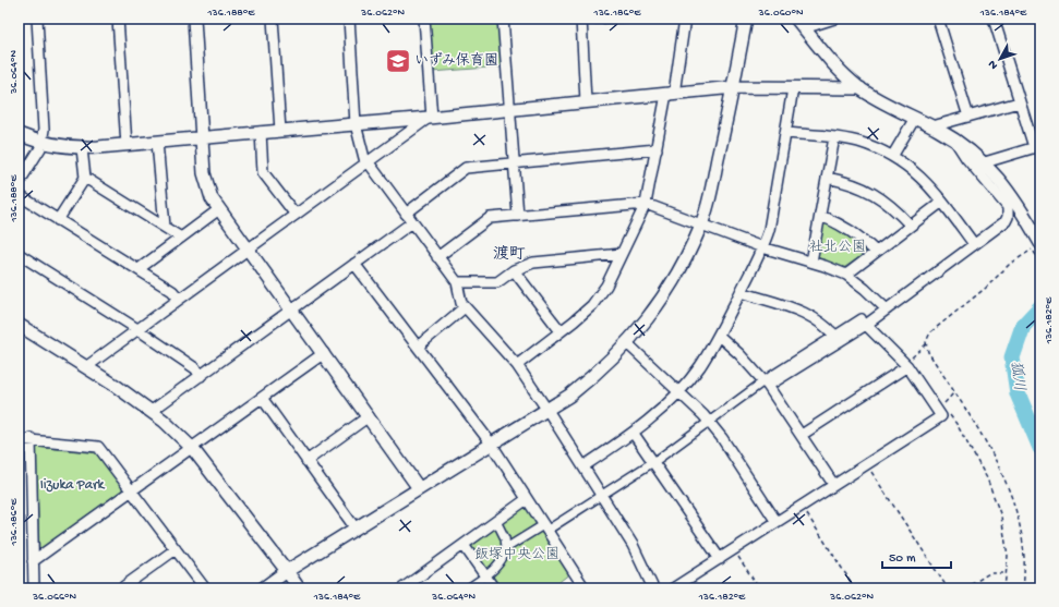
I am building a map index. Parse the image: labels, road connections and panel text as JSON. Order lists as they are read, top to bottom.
{
  "districts": ["渡町"],
  "water": ["狐川"],
  "parks": ["社北公園", "Iizuka Park", "飯塚中央公園"],
  "places": {
    "school or university": ["いずみ保育園"]
  },
  "scale_bar": "50 m",
  "north": "bottom left",
  "coordinates": [
    "136.188°E",
    "36.062°N",
    "136.186°E",
    "36.060°N",
    "136.184°E",
    "36.064°N",
    "136.182°E",
    "36.066°N"
  ]
}
